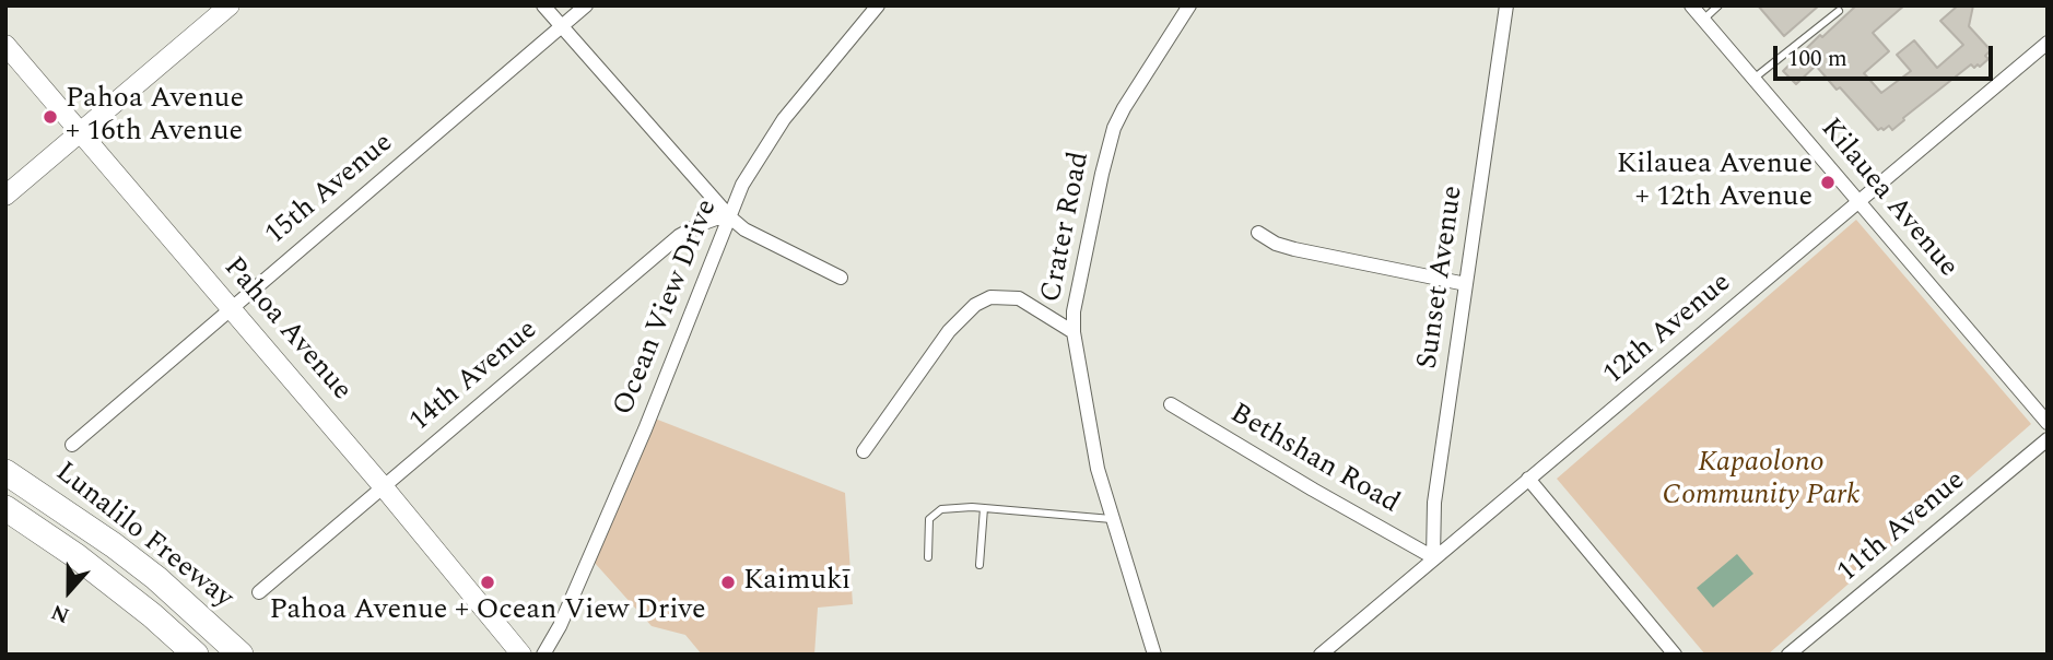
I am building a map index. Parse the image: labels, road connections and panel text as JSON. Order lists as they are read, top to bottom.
{
  "streets": {
    "highway": ["Lunalilo Freeway"],
    "street": [
      "15th Avenue",
      "Kilauea Avenue",
      "Crater Road",
      "Sunset Avenue",
      "Ocean View Drive",
      "Pahoa Avenue",
      "12th Avenue",
      "14th Avenue",
      "Bethshan Road",
      "11th Avenue"
    ]
  },
  "crossings": [
    ["15th Avenue", "Pahoa Avenue"],
    ["Kilauea Avenue", "12th Avenue"],
    ["Sunset Avenue", "12th Avenue"],
    ["Sunset Avenue", "Bethshan Road"],
    ["Ocean View Drive", "14th Avenue"],
    ["Pahoa Avenue", "14th Avenue"],
    ["12th Avenue", "Bethshan Road"]
  ],
  "parks": ["Kapaolono Community Park"],
  "places": [
    "Pahoa Avenue + 16th Avenue",
    "Kilauea Avenue + 12th Avenue",
    "Pahoa Avenue + Ocean View Drive",
    "Kaimukī"
  ],
  "scale_bar": "100 m",
  "north": "bottom"
}
